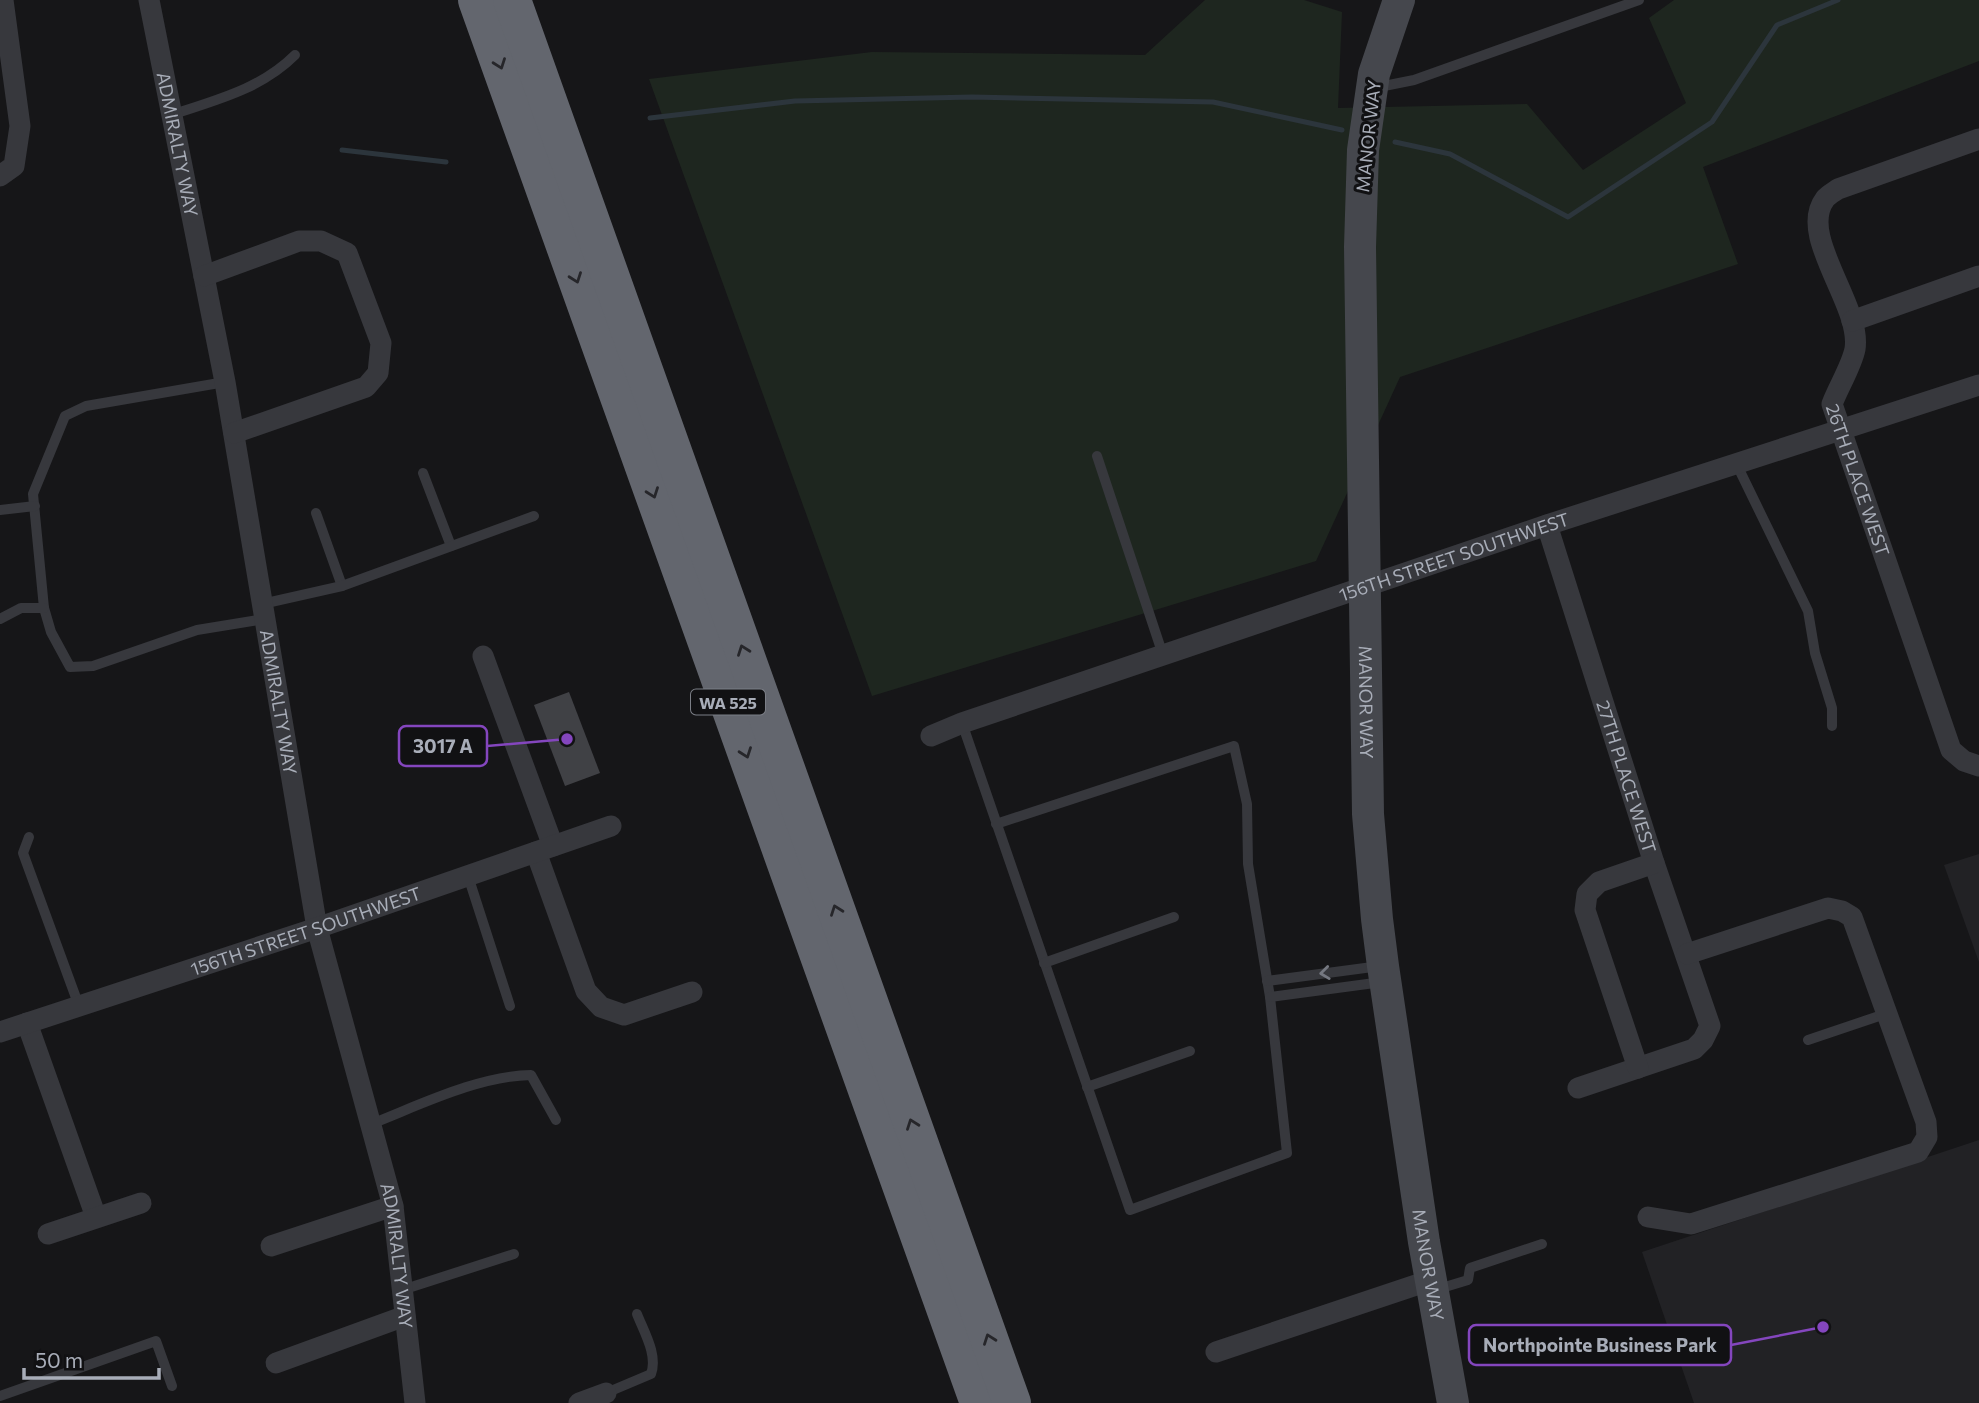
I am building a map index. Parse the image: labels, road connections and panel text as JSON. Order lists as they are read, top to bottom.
{
  "streets": {
    "highway": ["WA 525"],
    "street": [
      "MANOR WAY",
      "ADMIRALTY WAY",
      "26TH PLACE WEST",
      "156TH STREET SOUTHWEST",
      "27TH PLACE WEST"
    ]
  },
  "crossings": [
    ["MANOR WAY", "156TH STREET SOUTHWEST"],
    ["ADMIRALTY WAY", "156TH STREET SOUTHWEST"],
    ["26TH PLACE WEST", "156TH STREET SOUTHWEST"],
    ["156TH STREET SOUTHWEST", "27TH PLACE WEST"]
  ],
  "places": ["3017 A", "Northpointe Business Park"],
  "scale_bar": "50 m"
}
